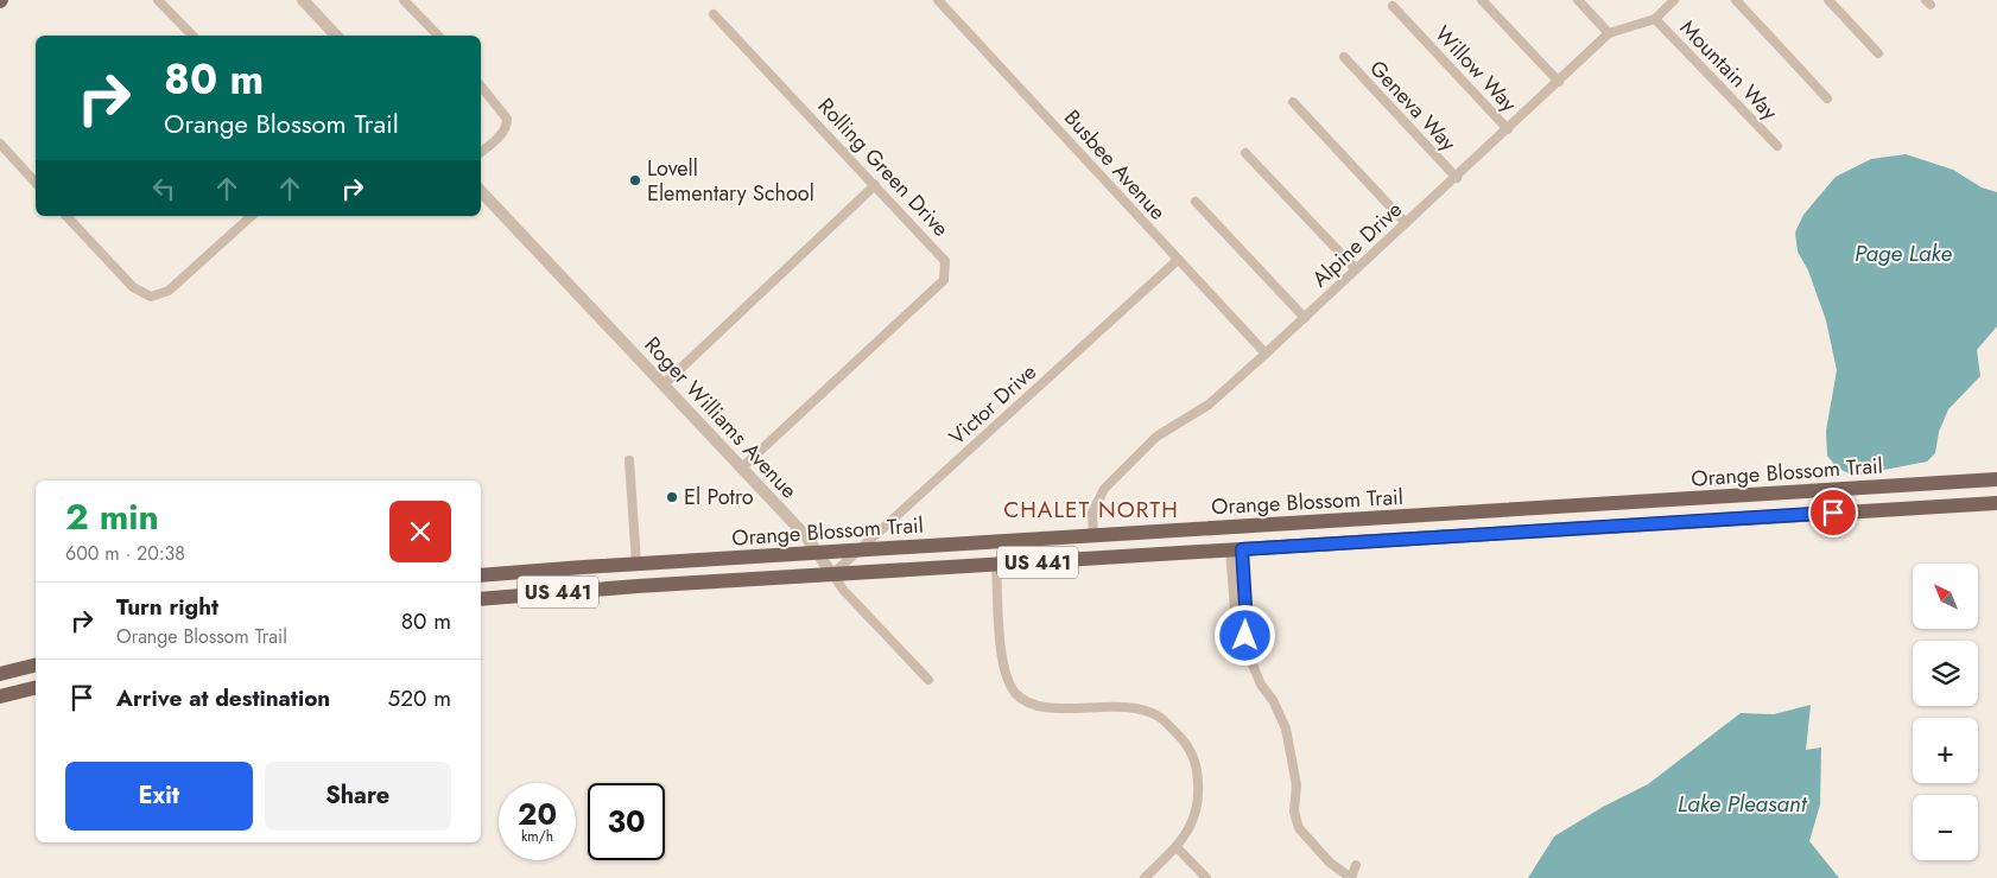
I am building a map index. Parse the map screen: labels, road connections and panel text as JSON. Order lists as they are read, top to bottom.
{
  "streets": {
    "main road": ["Orange Blossom Trail", "US 441"],
    "street": [
      "Willow Way",
      "Mountain Way",
      "Geneva Way",
      "Busbee Avenue",
      "Rolling Green Drive",
      "Alpine Drive",
      "Victor Drive",
      "Roger Williams Avenue"
    ]
  },
  "crossings": [
    ["Willow Way", "Alpine Drive"],
    ["Mountain Way", "Alpine Drive"],
    ["Geneva Way", "Alpine Drive"],
    ["Busbee Avenue", "Alpine Drive"],
    ["Busbee Avenue", "Victor Drive"],
    ["Rolling Green Drive", "Roger Williams Avenue"],
    ["Alpine Drive", "Orange Blossom Trail"],
    ["Victor Drive", "Roger Williams Avenue"],
    ["Victor Drive", "Orange Blossom Trail"],
    ["Roger Williams Avenue", "Orange Blossom Trail"]
  ],
  "districts": ["CHALET NORTH"],
  "water": ["Page Lake", "Lake Pleasant"],
  "places": ["Lovell Elementary School", "El Potro"],
  "north": "top left",
  "page": {
    "turn": ["80 m", "Orange Blossom Trail"],
    "heading": ["2 min", "600 m · 20:38"],
    "map_buttons": ["+", "−"],
    "list": [
      {
        "name": "Turn right",
        "note": "Orange Blossom Trail",
        "value": "80 m"
      },
      {
        "name": "Arrive at destination",
        "value": "520 m"
      }
    ],
    "buttons": ["Exit", "Share"],
    "speed": "20 km/h",
    "limit": "30"
  }
}
